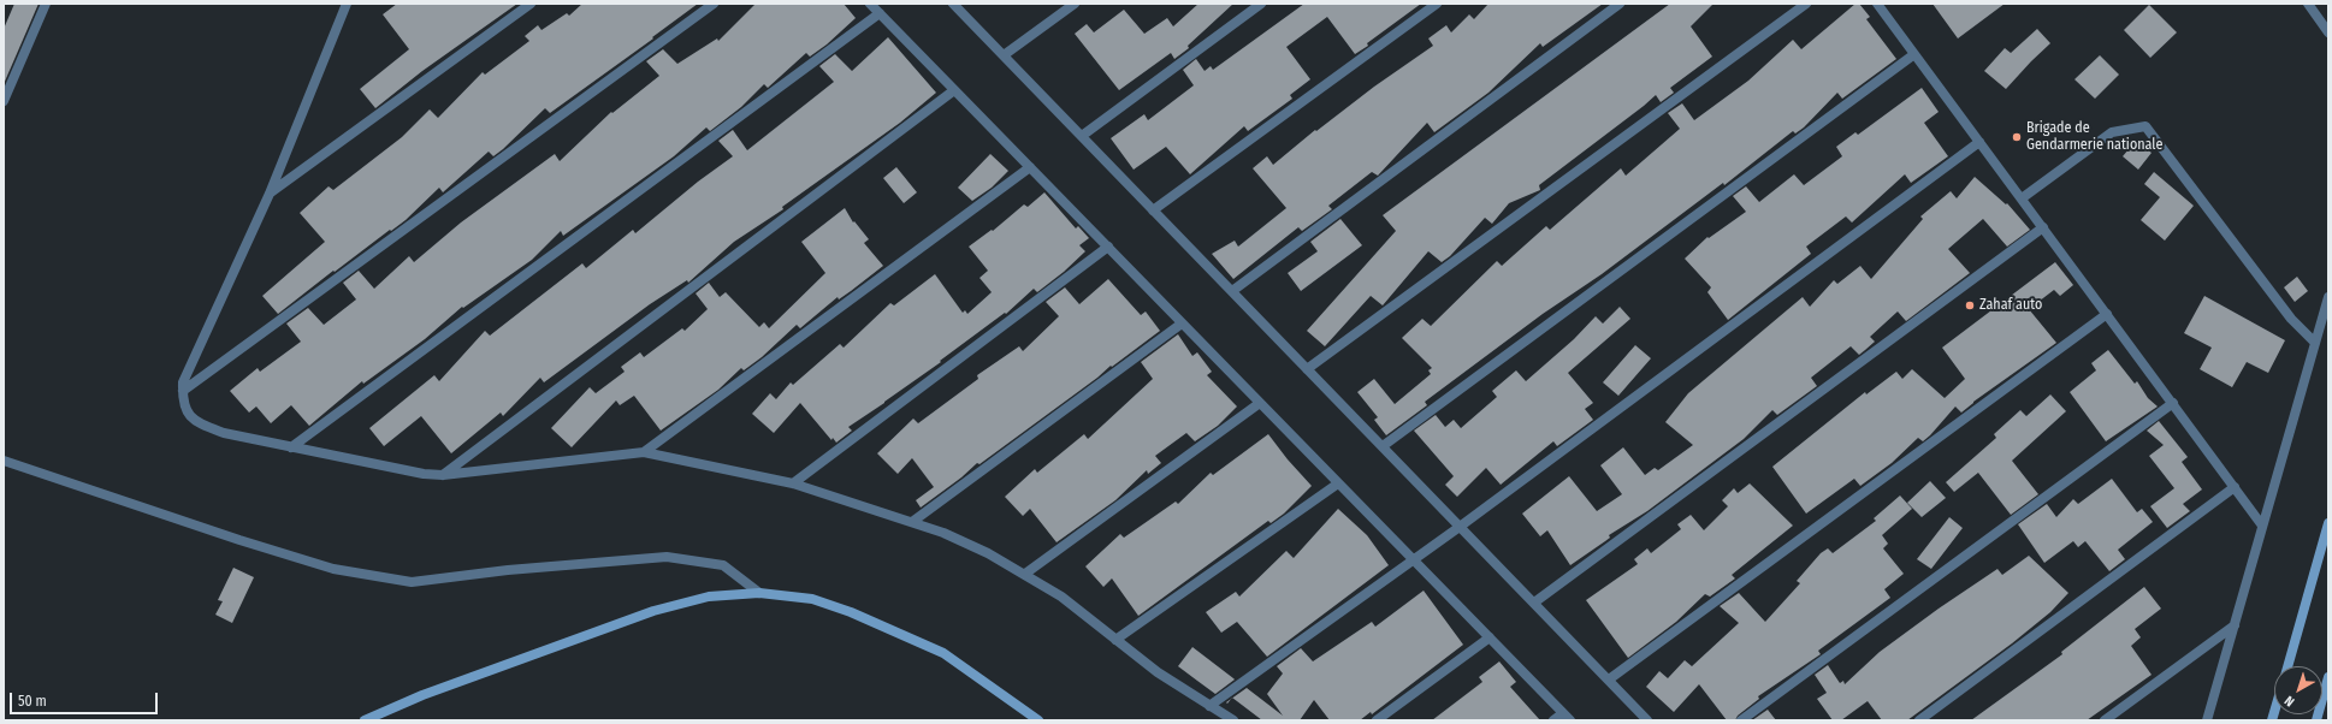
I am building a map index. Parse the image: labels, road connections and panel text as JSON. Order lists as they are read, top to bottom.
{
  "places": ["Brigade de Gendarmerie nationale", "Zahaf auto"],
  "scale_bar": "50 m",
  "north": "bottom left"
}
